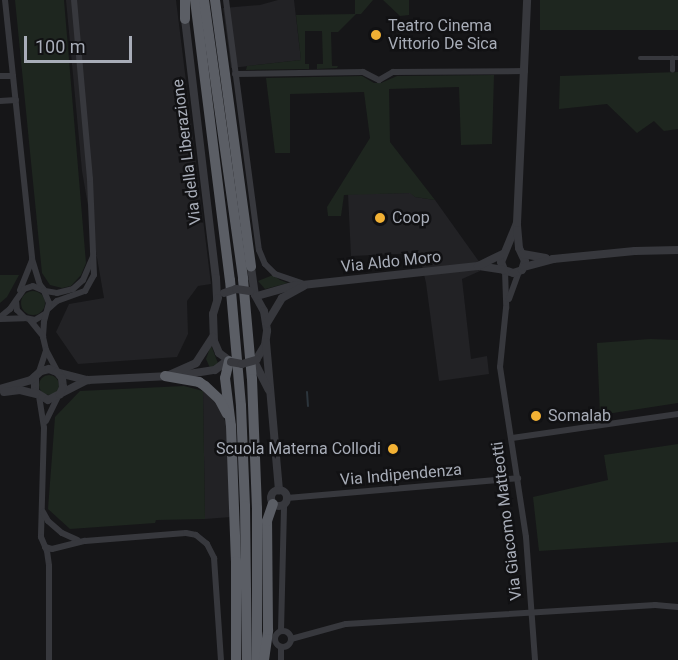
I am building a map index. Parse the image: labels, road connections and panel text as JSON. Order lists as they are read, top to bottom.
{
  "streets": {
    "street": [
      "Via della Liberazione",
      "Via Aldo Moro",
      "Via Indipendenza",
      "Via Giacomo Matteotti"
    ]
  },
  "crossings": [
    ["Via della Liberazione", "Via Aldo Moro"],
    ["Via Aldo Moro", "Via Giacomo Matteotti"],
    ["Via Indipendenza", "Via Giacomo Matteotti"]
  ],
  "places": [
    "Teatro Cinema Vittorio De Sica",
    "Coop",
    "Somalab",
    "Scuola Materna Collodi"
  ],
  "scale_bar": "100 m"
}
